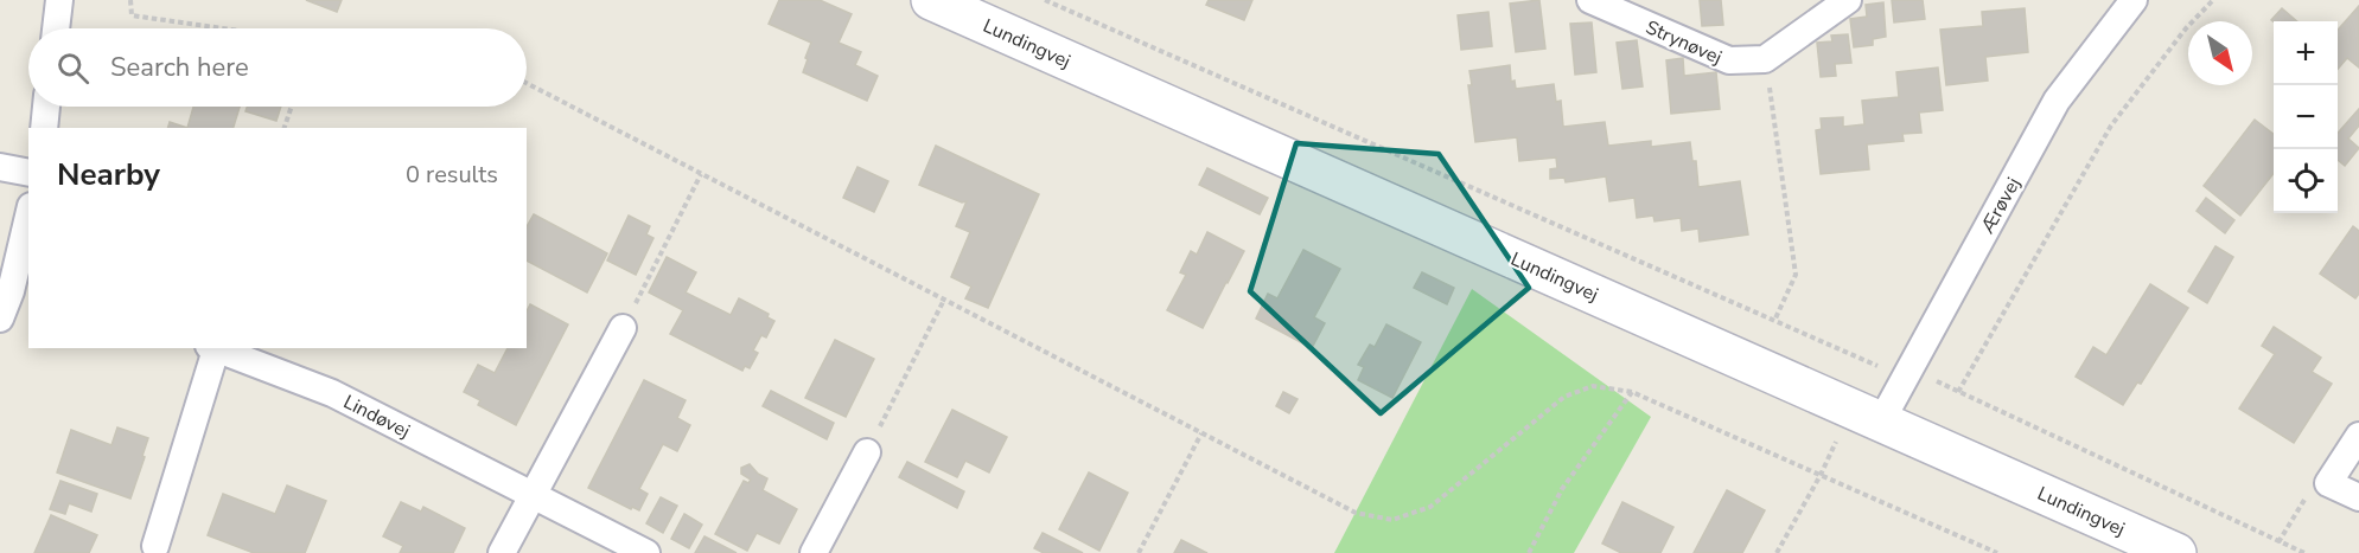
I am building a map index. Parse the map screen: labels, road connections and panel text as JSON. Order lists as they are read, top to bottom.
{
  "streets": {
    "street": [
      "Strynøvej",
      "Lundingvej",
      "Ærøvej",
      "Lindøvej"
    ]
  },
  "crossings": [
    ["Lundingvej", "Ærøvej"]
  ],
  "north": "bottom right",
  "page": {
    "map_buttons": ["+", "−"],
    "search": "Search here",
    "heading": ["Nearby", "0 results"]
  }
}
